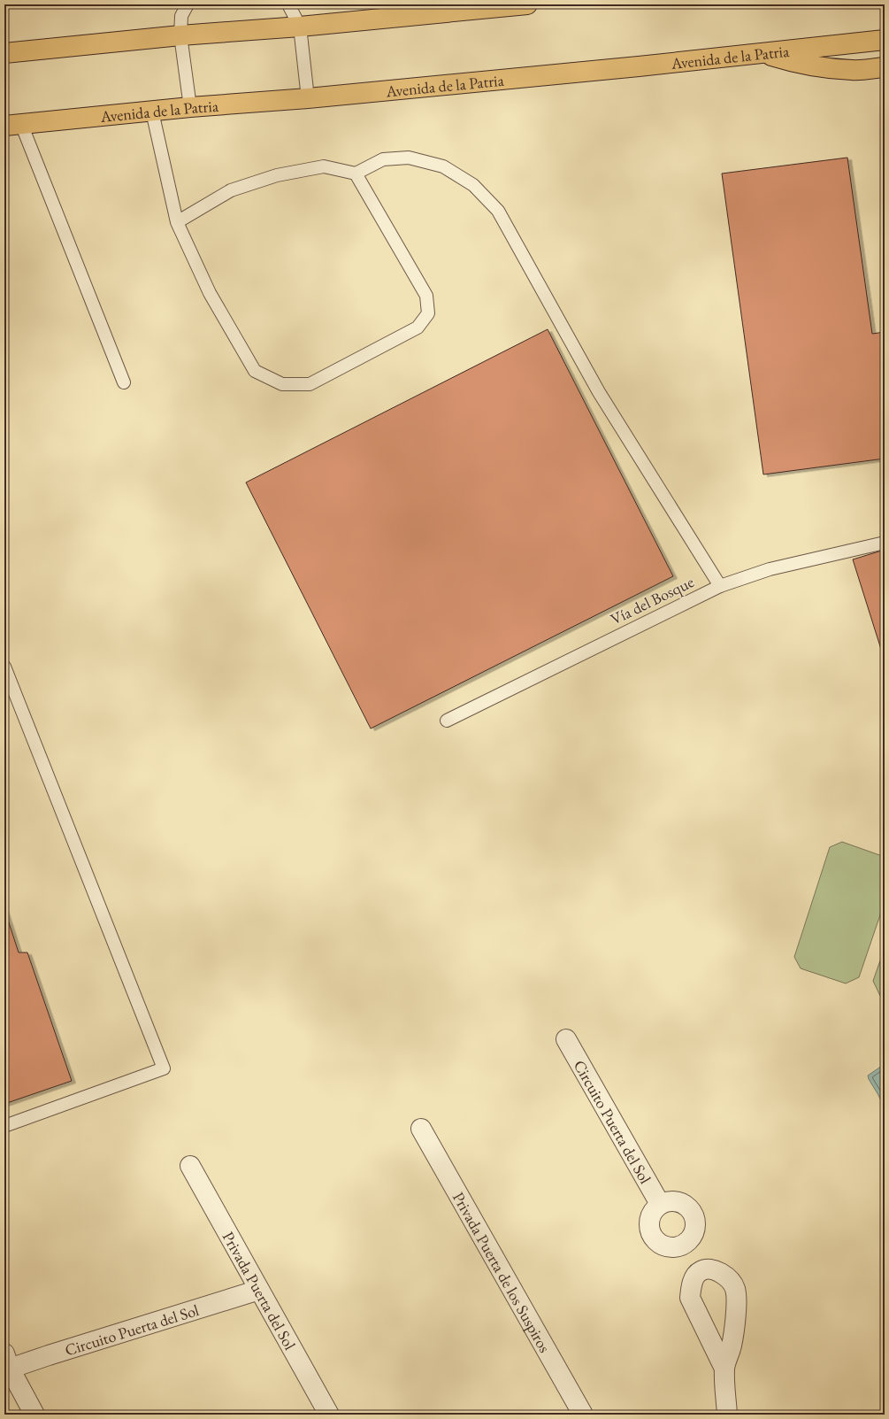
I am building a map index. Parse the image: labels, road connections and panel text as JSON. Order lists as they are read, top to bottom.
{
  "streets": {
    "main road": ["Avenida de la Patria"],
    "street": ["Circuito Puerta del Sol", "Privada Puerta de los Suspiros", "Privada Puerta del Sol"],
    "lane": ["Vía del Bosque"]
  },
  "crossings": [
    ["Circuito Puerta del Sol", "Privada Puerta del Sol"]
  ]
}
